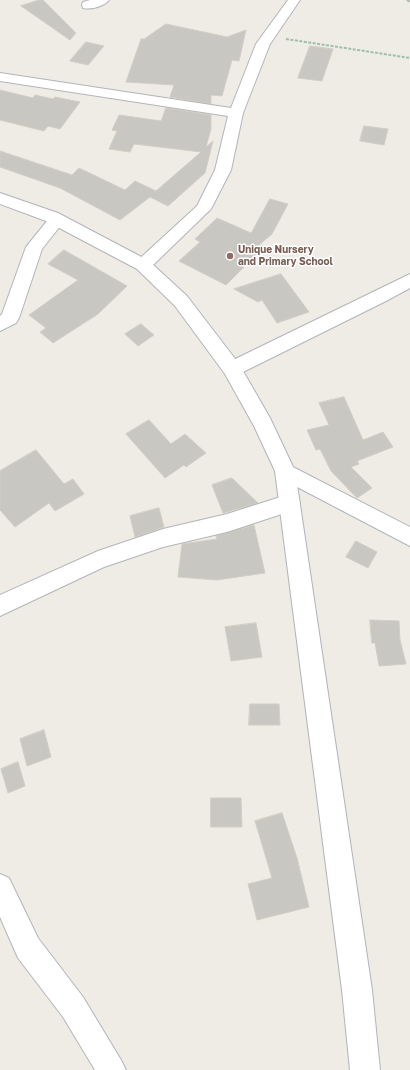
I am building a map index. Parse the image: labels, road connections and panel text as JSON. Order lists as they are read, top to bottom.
{
  "places": ["Unique Nursery and Primary School"]
}
